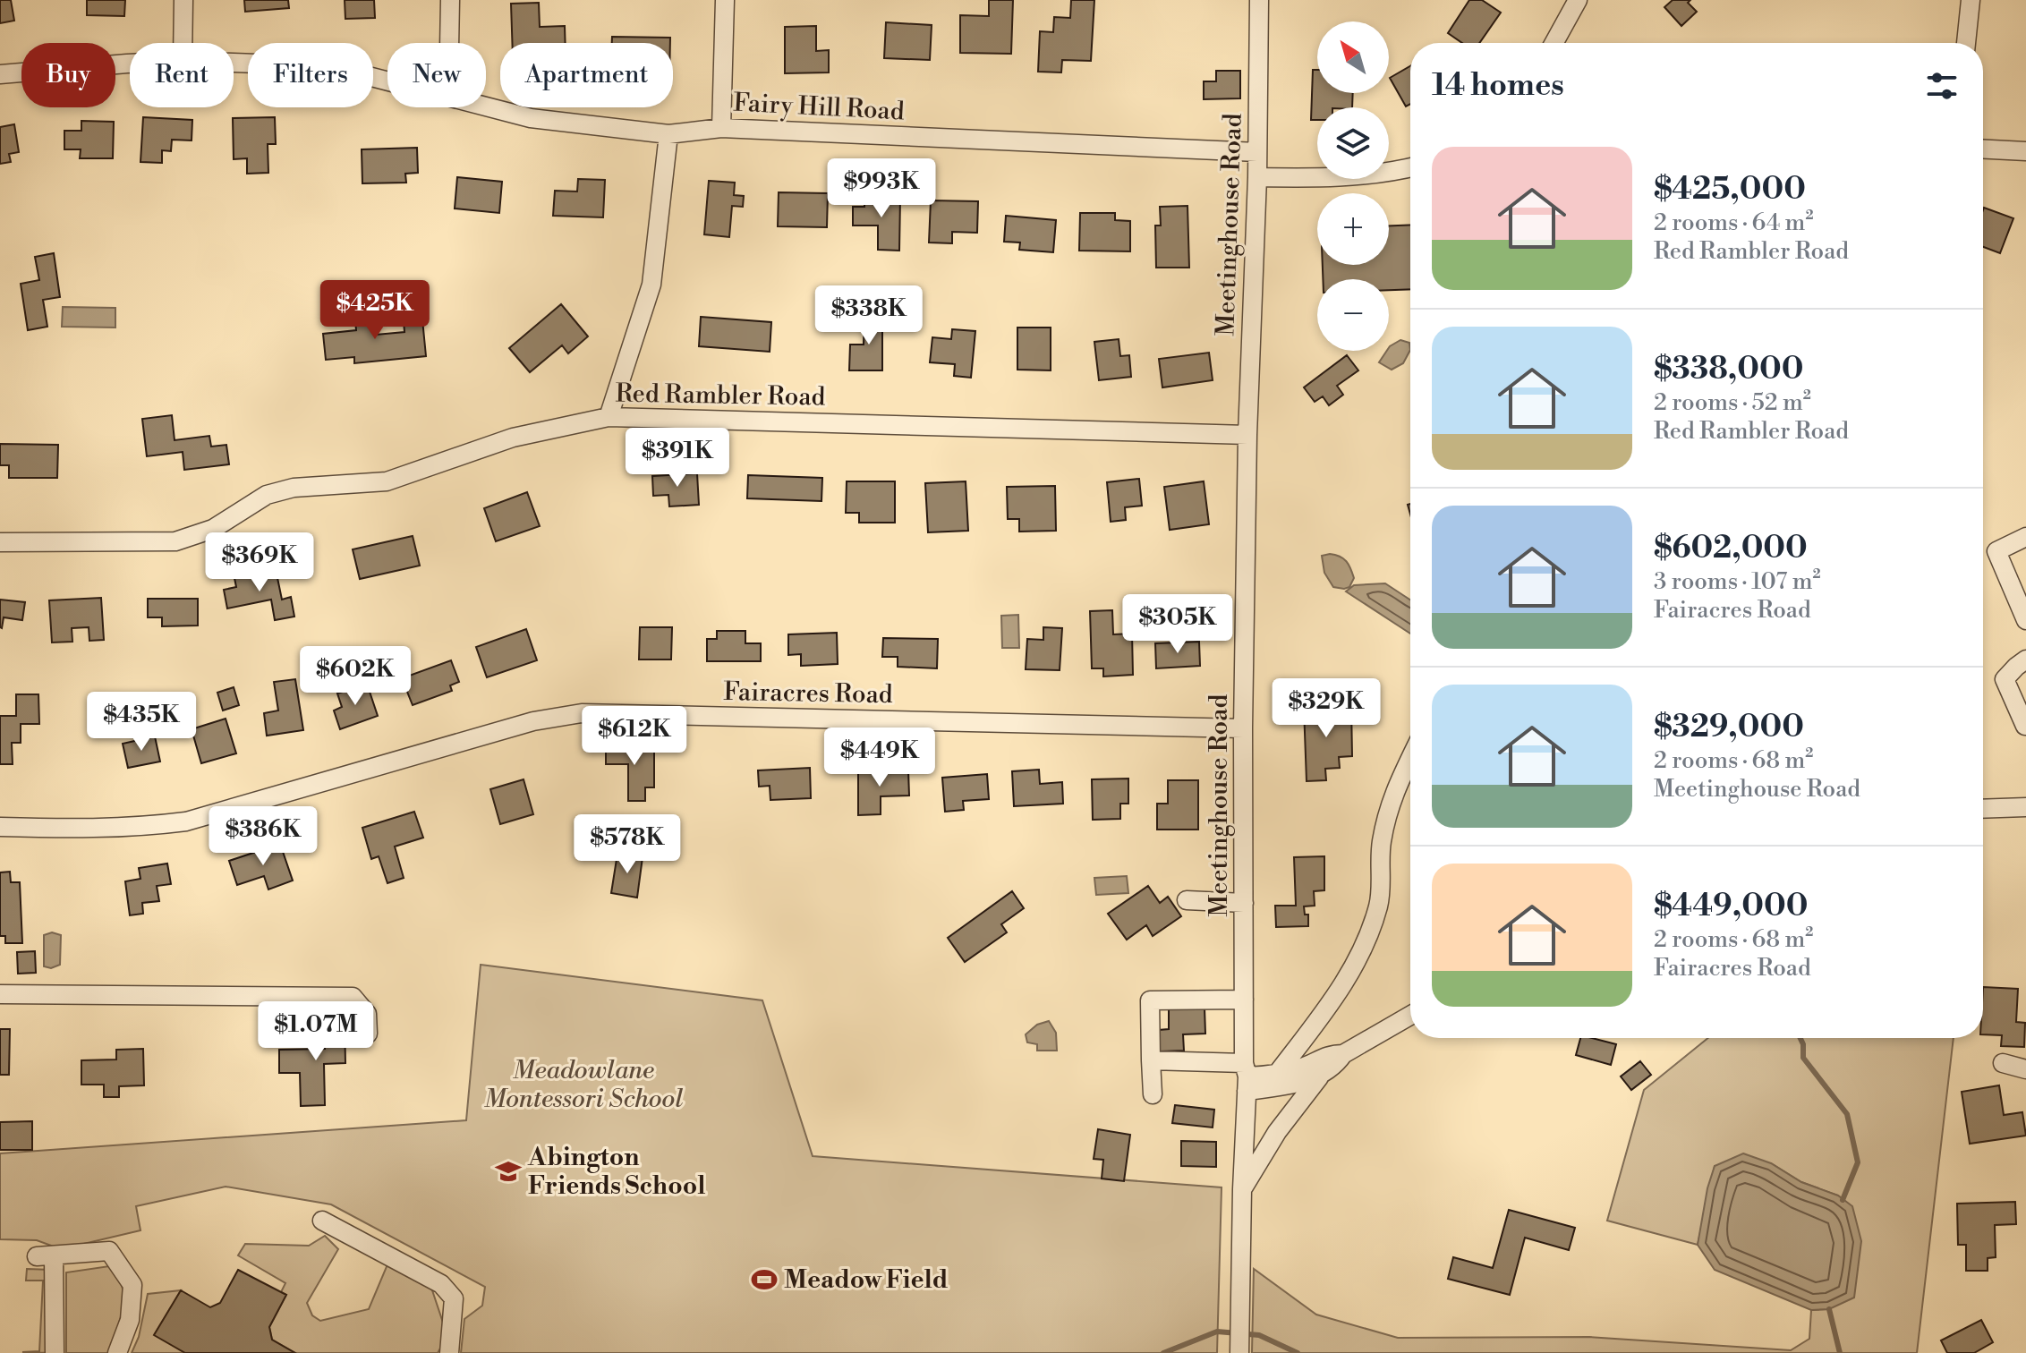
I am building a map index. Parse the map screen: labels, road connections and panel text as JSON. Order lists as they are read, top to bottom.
{
  "streets": {
    "street": [
      "Fairy Hill Road",
      "Meetinghouse Road",
      "Red Rambler Road",
      "Fairacres Road"
    ]
  },
  "crossings": [
    ["Fairy Hill Road", "Meetinghouse Road"],
    ["Meetinghouse Road", "Red Rambler Road"],
    ["Meetinghouse Road", "Fairacres Road"]
  ],
  "parks": ["Meadowlane Montessori School"],
  "places": {
    "school or university": ["Abington Friends School"],
    "sports": ["Meadow Field"]
  },
  "north": "top left",
  "page": {
    "map_buttons": ["+", "−"],
    "chip": [
      "Buy",
      "Rent",
      "Filters",
      "New",
      "Apartment"
    ],
    "heading": "14 homes",
    "list": [
      {
        "name": "$425,000",
        "note": "2 rooms · 64 m² · Red Rambler Road"
      },
      {
        "name": "$338,000",
        "note": "2 rooms · 52 m² · Red Rambler Road"
      },
      {
        "name": "$602,000",
        "note": "3 rooms · 107 m² · Fairacres Road"
      },
      {
        "name": "$329,000",
        "note": "2 rooms · 68 m² · Meetinghouse Road"
      },
      {
        "name": "$449,000",
        "note": "2 rooms · 68 m² · Fairacres Road"
      }
    ],
    "price": [
      "$993K",
      "$425K",
      "$338K",
      "$391K",
      "$369K",
      "$305K",
      "$602K",
      "$329K",
      "$435K",
      "$612K",
      "$449K",
      "$386K",
      "$578K",
      "$1.07M"
    ]
  }
}
